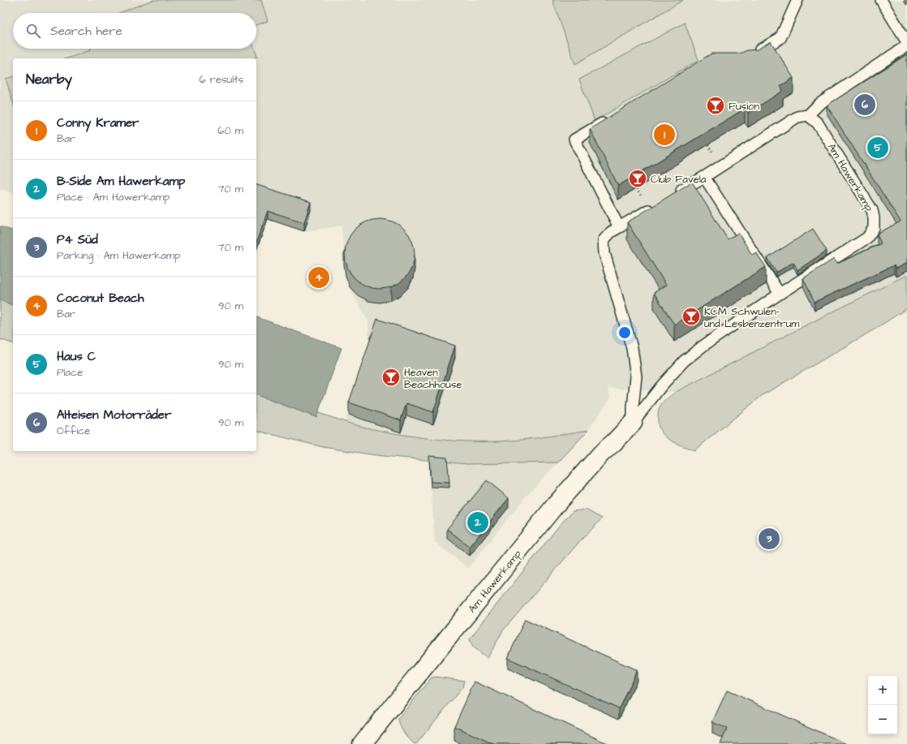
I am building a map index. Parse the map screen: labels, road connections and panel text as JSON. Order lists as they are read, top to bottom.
{
  "streets": {
    "street": ["Am Hawerkamp"]
  },
  "places": {
    "bar": [
      "Fusion",
      "Club Favela",
      "KCM Schwulen- und Lesbenzentrum",
      "Heaven Beachhouse"
    ]
  },
  "page": {
    "search": "Search here",
    "heading": ["Nearby", "6 results"],
    "pins": [
      "6",
      "1",
      "5",
      "4",
      "2",
      "3"
    ],
    "list": [
      {
        "mark": "1",
        "name": "Conny Kramer",
        "note": "Bar",
        "value": "60 m"
      },
      {
        "mark": "2",
        "name": "B-Side Am Hawerkamp",
        "note": "Place · Am Hawerkamp",
        "value": "70 m"
      },
      {
        "mark": "3",
        "name": "P4 Süd",
        "note": "Parking · Am Hawerkamp",
        "value": "70 m"
      },
      {
        "mark": "4",
        "name": "Coconut Beach",
        "note": "Bar",
        "value": "90 m"
      },
      {
        "mark": "5",
        "name": "Haus C",
        "note": "Place",
        "value": "90 m"
      },
      {
        "mark": "6",
        "name": "Alteisen Motorräder",
        "note": "Office",
        "value": "90 m"
      }
    ],
    "map_buttons": ["+", "−"]
  }
}
